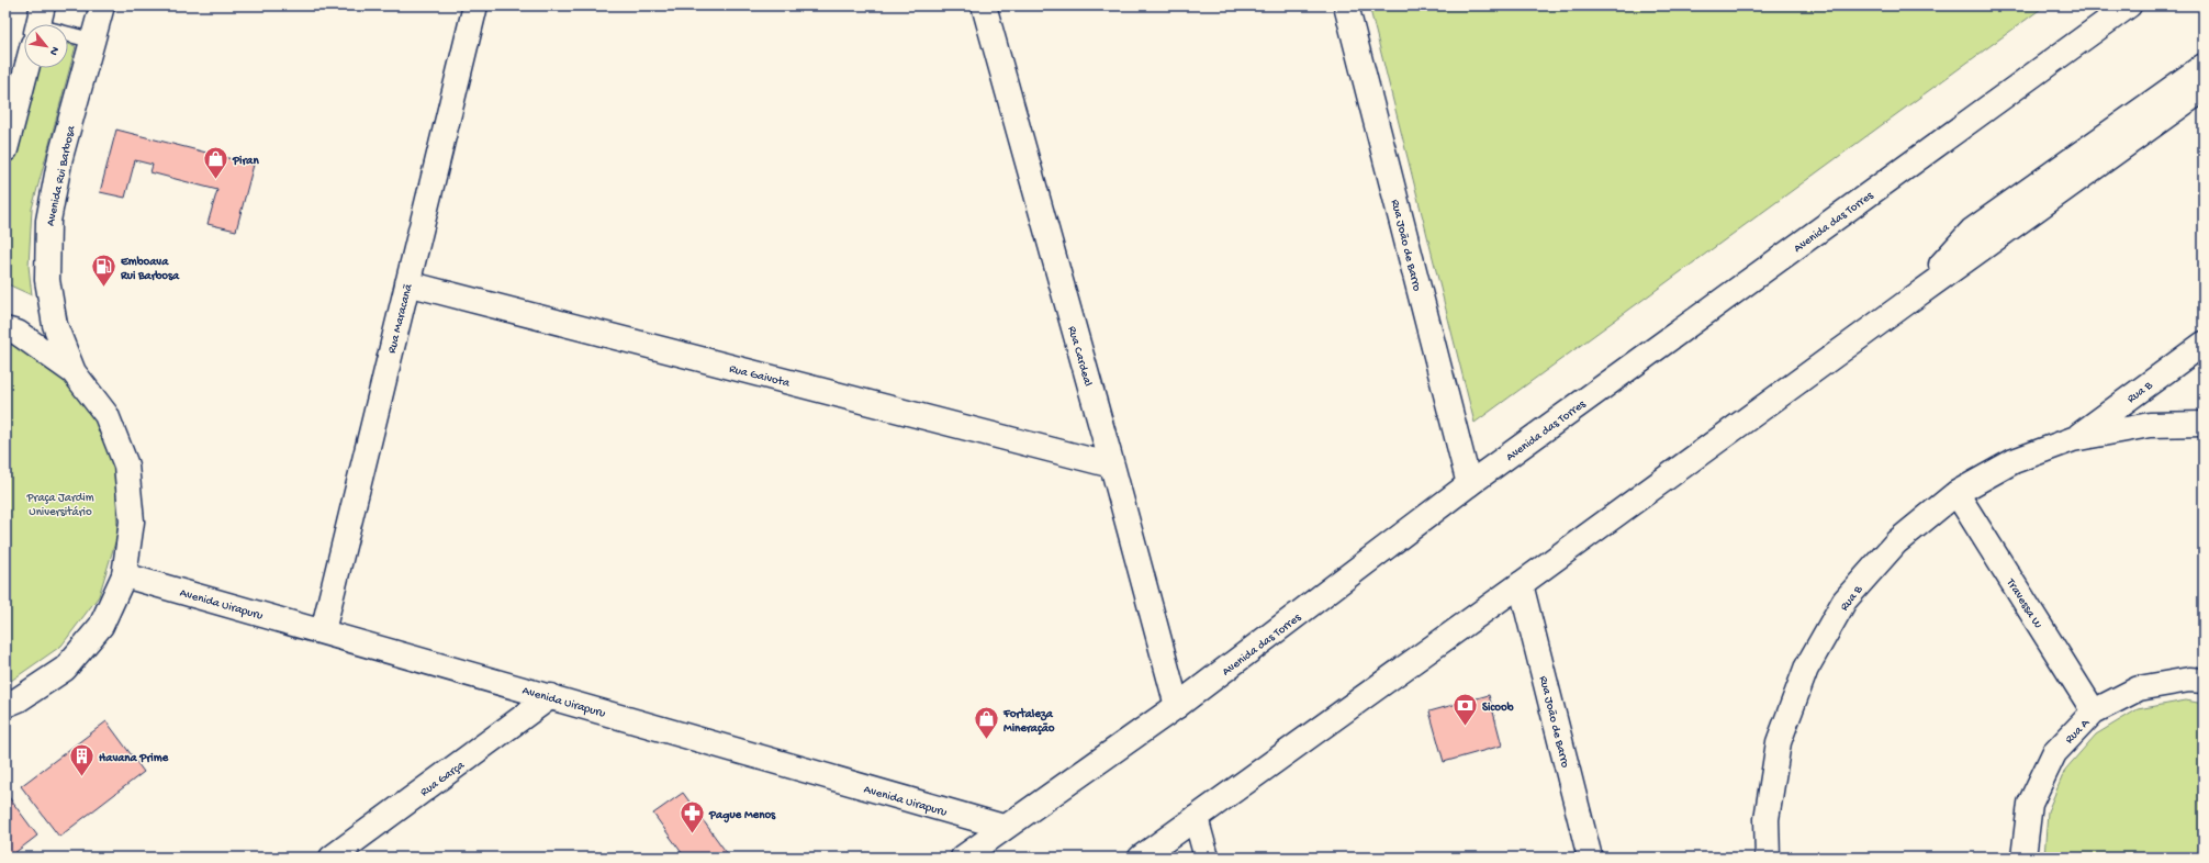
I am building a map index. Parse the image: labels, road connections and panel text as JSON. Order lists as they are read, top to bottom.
{
  "streets": {
    "street": [
      "Avenida Rui Barbosa",
      "Avenida das Torres",
      "Rua João de Barro",
      "Rua Maracanã",
      "Rua Cardeal",
      "Rua Gaivota",
      "Rua B",
      "Avenida Uirapuru",
      "Travessa W",
      "Rua A",
      "Rua Garça"
    ]
  },
  "crossings": [
    ["Avenida das Torres", "Rua João de Barro"],
    ["Avenida das Torres", "Rua Cardeal"],
    ["Avenida das Torres", "Avenida Uirapuru"],
    ["Rua Maracanã", "Rua Gaivota"],
    ["Rua Maracanã", "Avenida Uirapuru"],
    ["Rua Cardeal", "Rua Gaivota"],
    ["Rua B", "Travessa W"],
    ["Avenida Uirapuru", "Rua Garça"],
    ["Travessa W", "Rua A"]
  ],
  "parks": ["Praça Jardim Universitário"],
  "places": {
    "shop": ["Piran", "Fortaleza Mineração"],
    "fuel station": ["Emboava Rui Barbosa"],
    "bank": ["Sicoob"],
    "building": ["Havana Prime"],
    "pharmacy": ["Pague Menos"]
  },
  "north": "bottom right"
}
